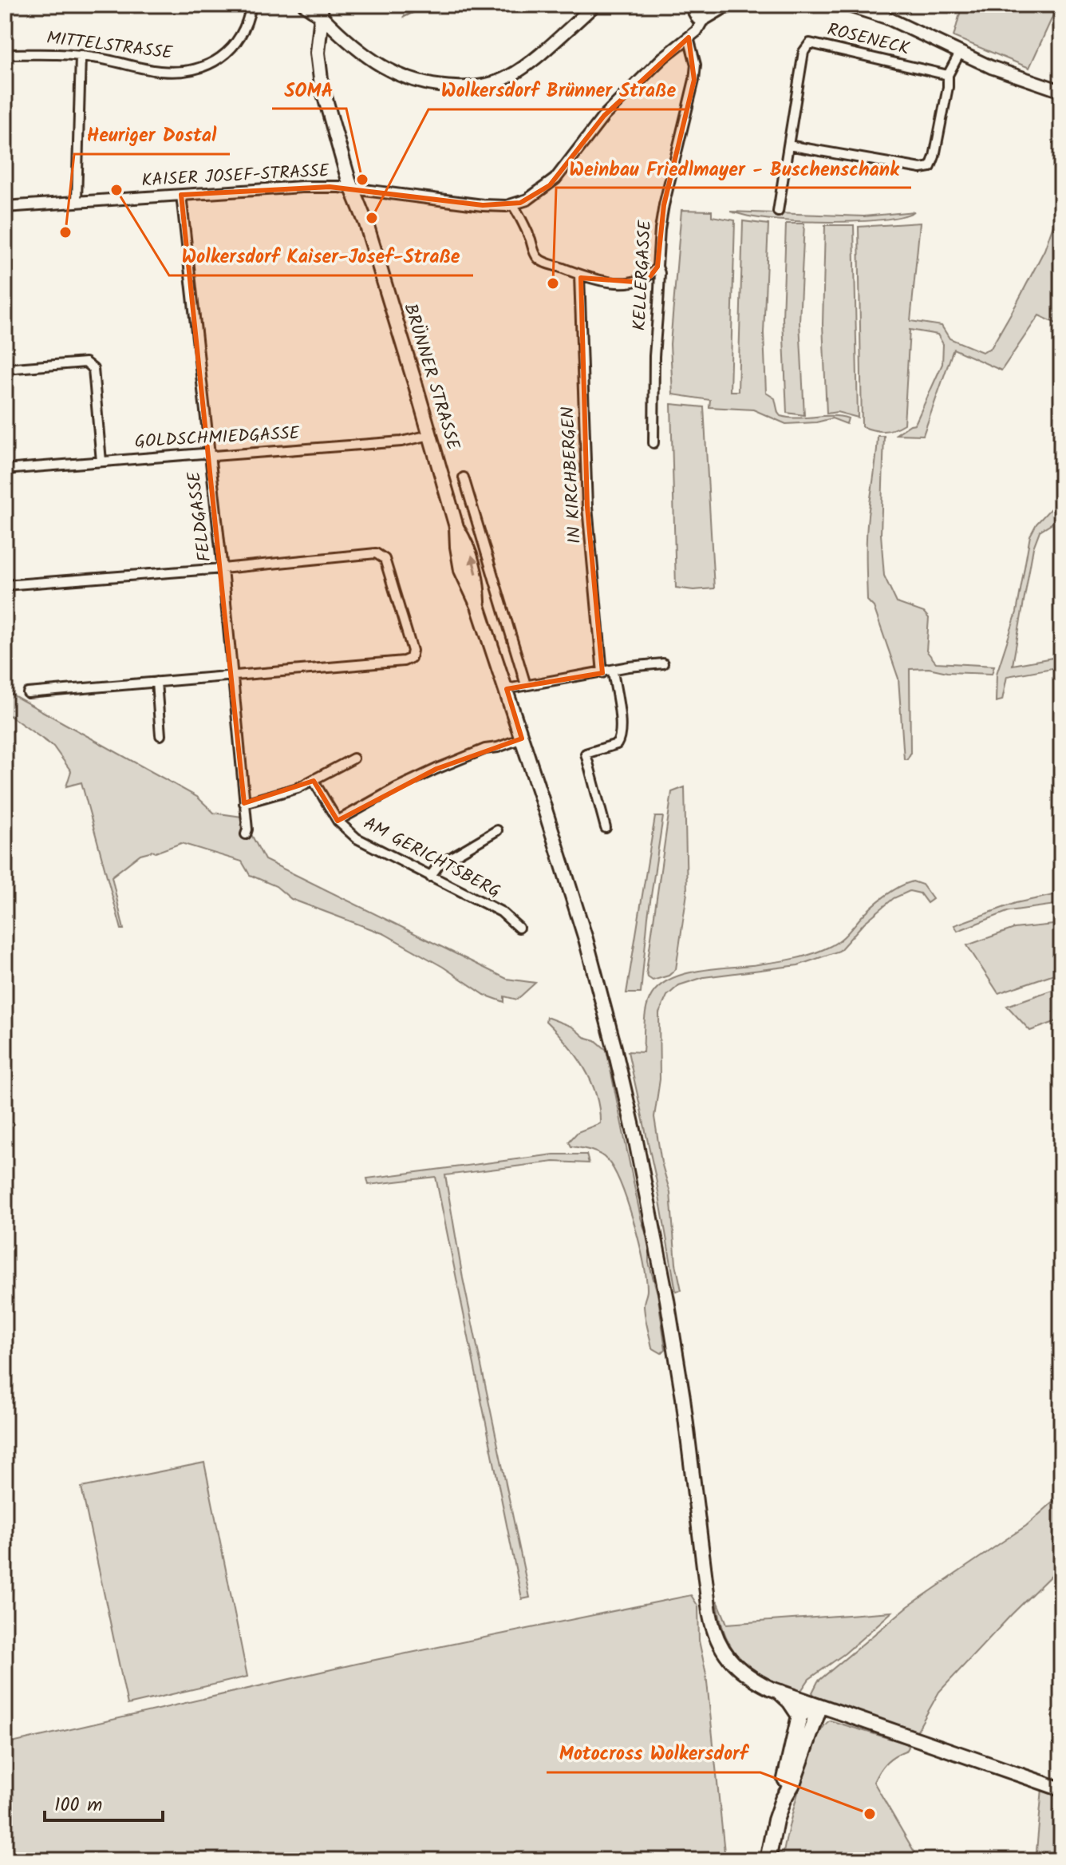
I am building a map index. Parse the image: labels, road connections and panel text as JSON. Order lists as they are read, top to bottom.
{
  "streets": {
    "main road": ["BRÜNNER STRASSE"],
    "street": [
      "ROSENECK",
      "MITTELSTRASSE",
      "KAISER JOSEF-STRASSE",
      "KELLERGASSE",
      "GOLDSCHMIEDGASSE",
      "IN KIRCHBERGEN",
      "FELDGASSE",
      "AM GERICHTSBERG"
    ]
  },
  "crossings": [
    ["KAISER JOSEF-STRASSE", "BRÜNNER STRASSE"],
    ["KAISER JOSEF-STRASSE", "FELDGASSE"],
    ["BRÜNNER STRASSE", "GOLDSCHMIEDGASSE"],
    ["GOLDSCHMIEDGASSE", "FELDGASSE"]
  ],
  "places": [
    "SOMA",
    "Wolkersdorf Kaiser-Josef-Straße",
    "Wolkersdorf Brünner Straße",
    "Heuriger Dostal",
    "Weinbau Friedlmayer - Buschenschank",
    "Motocross Wolkersdorf"
  ],
  "scale_bar": "100 m"
}
